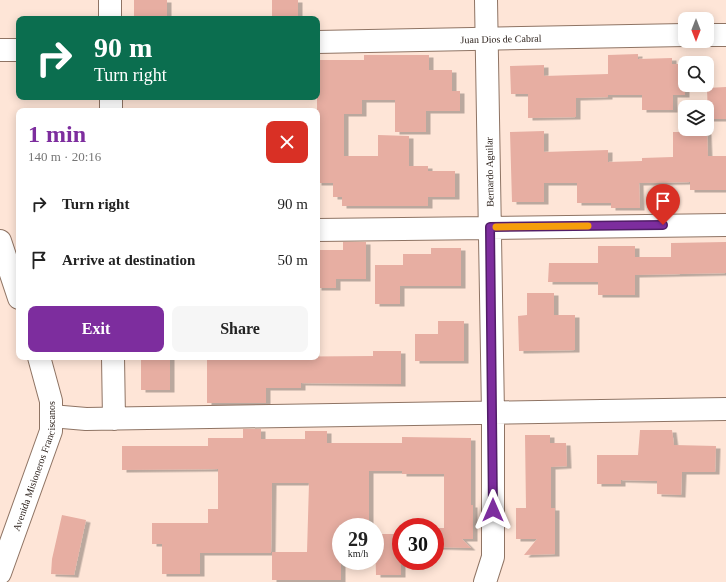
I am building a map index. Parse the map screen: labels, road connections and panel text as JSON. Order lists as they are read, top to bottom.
{
  "streets": {
    "street": ["Juan Dios de Cabral", "Bernardo Aguilar", "Avenida Misioneros Franciscanos"]
  },
  "crossings": [
    ["Juan Dios de Cabral", "Bernardo Aguilar"]
  ],
  "north": "bottom",
  "page": {
    "turn": ["90 m", "Turn right"],
    "heading": ["1 min", "140 m · 20:16"],
    "list": [
      {
        "name": "Turn right",
        "value": "90 m"
      },
      {
        "name": "Arrive at destination",
        "value": "50 m"
      }
    ],
    "buttons": ["Exit", "Share"],
    "speed": "29 km/h",
    "limit": "30"
  }
}
